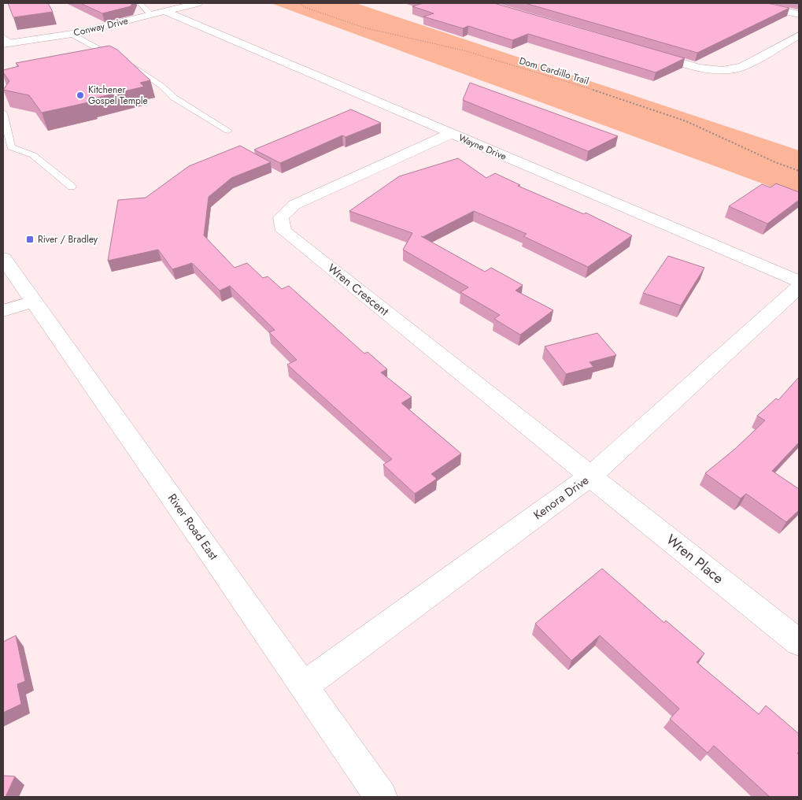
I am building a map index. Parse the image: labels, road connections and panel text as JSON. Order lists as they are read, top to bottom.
{
  "streets": {
    "street": [
      "Conway Drive",
      "Wayne Drive",
      "Wren Crescent",
      "Kenora Drive",
      "River Road East",
      "Wren Place"
    ],
    "path": ["Dom Cardillo Trail"]
  },
  "crossings": [
    ["Conway Drive", "Wayne Drive"],
    ["Wayne Drive", "Wren Crescent"],
    ["Wren Crescent", "Kenora Drive"],
    ["Wren Crescent", "Wren Place"],
    ["Kenora Drive", "River Road East"],
    ["Kenora Drive", "Wren Place"]
  ],
  "places": {
    "other": ["Kitchener Gospel Temple"],
    "transit": ["River / Bradley"]
  }
}
